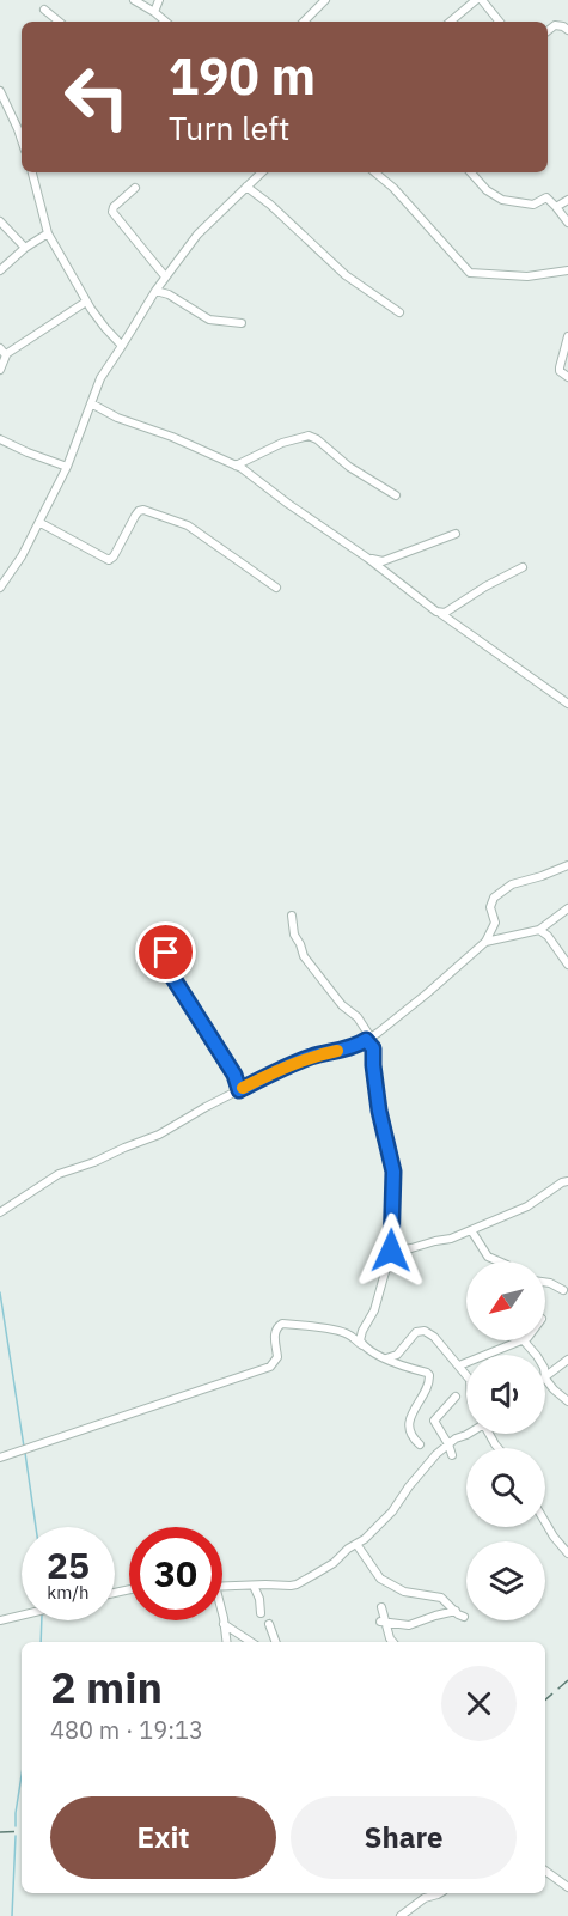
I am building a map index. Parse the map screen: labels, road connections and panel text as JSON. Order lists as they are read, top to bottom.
{
  "north": "bottom left",
  "page": {
    "turn": ["190 m", "Turn left"],
    "speed": "25 km/h",
    "limit": "30",
    "heading": ["2 min", "480 m · 19:13"],
    "buttons": ["Exit", "Share"]
  }
}
